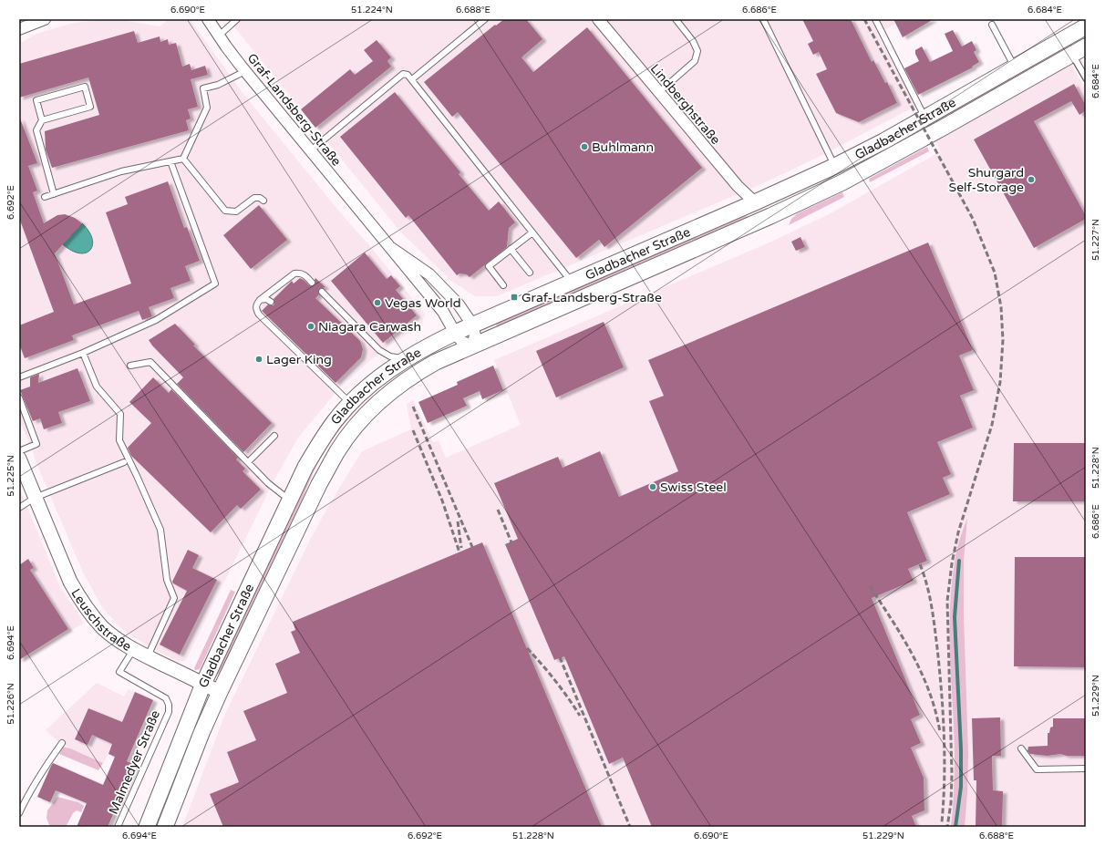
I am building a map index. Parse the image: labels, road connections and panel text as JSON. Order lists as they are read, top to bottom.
{
  "streets": {
    "main road": ["Gladbacher Straße"],
    "street": ["Lindberghstraße", "Graf-Landsberg-Straße", "Leuschstraße"],
    "lane": ["Malmedyer Straße"]
  },
  "crossings": [
    ["Lindberghstraße", "Gladbacher Straße"],
    ["Graf-Landsberg-Straße", "Gladbacher Straße"],
    ["Gladbacher Straße", "Leuschstraße"],
    ["Leuschstraße", "Malmedyer Straße"]
  ],
  "places": {
    "other": [
      "Buhlmann",
      "Shurgard Self-Storage",
      "Vegas World",
      "Niagara Carwash",
      "Lager King",
      "Swiss Steel"
    ],
    "transit": ["Graf-Landsberg-Straße"]
  },
  "coordinates": [
    "6.690°E",
    "51.224°N",
    "6.688°E",
    "6.686°E",
    "6.684°E",
    "6.692°E",
    "51.227°N",
    "51.228°N",
    "51.225°N",
    "6.694°E",
    "51.229°N",
    "51.226°N"
  ]
}
